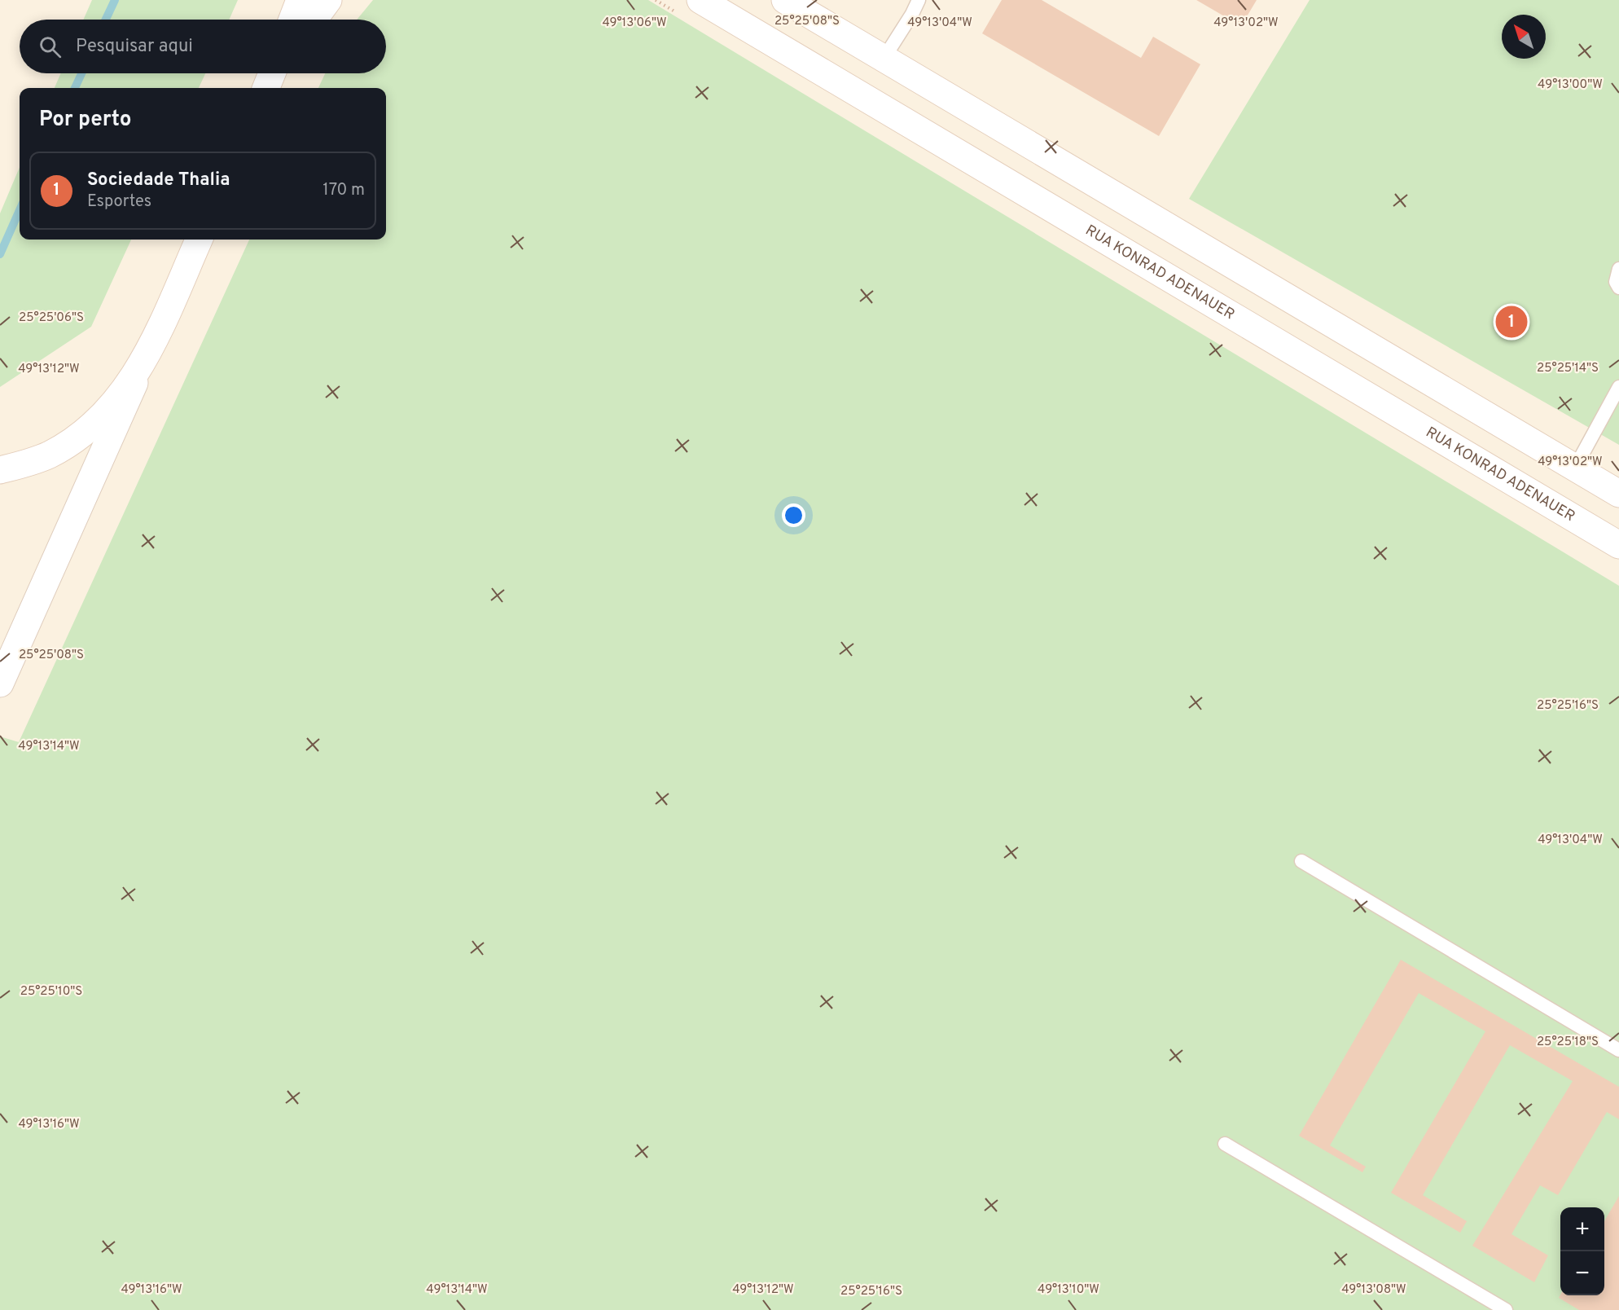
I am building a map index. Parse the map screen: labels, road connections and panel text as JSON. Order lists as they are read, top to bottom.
{
  "streets": {
    "main road": ["RUA KONRAD ADENAUER"]
  },
  "north": "top left",
  "page": {
    "search": "Pesquisar aqui",
    "heading": "Por perto",
    "list": [
      {
        "mark": "1",
        "name": "Sociedade Thalia",
        "note": "Esportes",
        "value": "170 m"
      }
    ],
    "pins": "1",
    "map_buttons": ["+", "−"]
  },
  "coordinates": [
    "25°25'08\"S",
    "49°13'04\"W",
    "49°13'06\"W",
    "49°13'02\"W",
    "49°13'00\"W",
    "25°25'06\"S",
    "25°25'14\"S",
    "49°13'12\"W",
    "25°25'16\"S",
    "49°13'14\"W",
    "25°25'10\"S",
    "25°25'18\"S",
    "49°13'16\"W",
    "49°13'10\"W",
    "49°13'08\"W"
  ]
}
